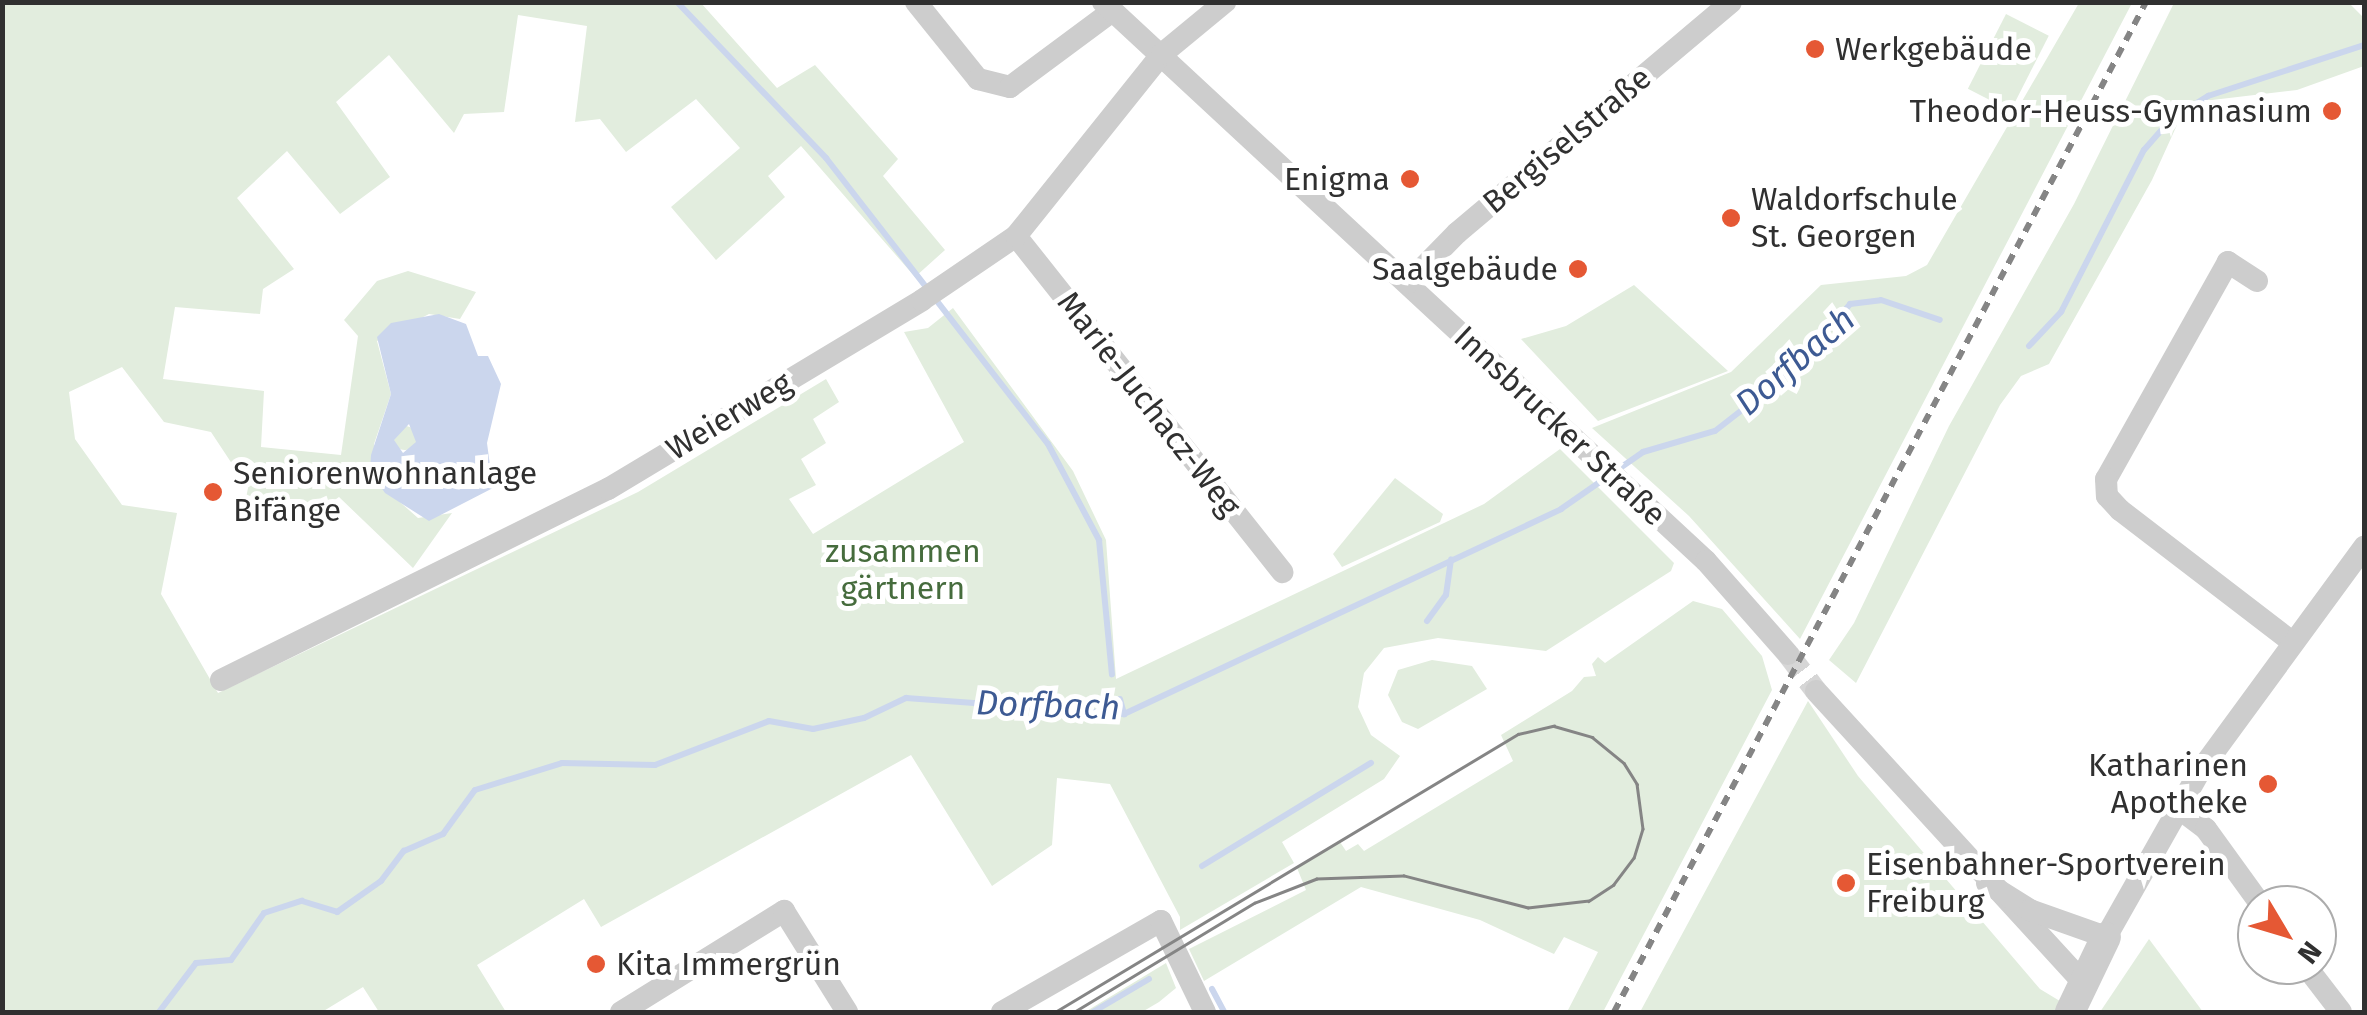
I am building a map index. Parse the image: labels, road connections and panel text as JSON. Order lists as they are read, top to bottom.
{
  "streets": {
    "street": [
      "Bergiselstraße",
      "Marie-Juchacz-Weg",
      "Weierweg",
      "Innsbrucker Straße"
    ]
  },
  "crossings": [
    ["Bergiselstraße", "Innsbrucker Straße"],
    ["Marie-Juchacz-Weg", "Weierweg"],
    ["Weierweg", "Innsbrucker Straße"]
  ],
  "water": ["Dorfbach"],
  "parks": ["zusammen gärtnern"],
  "places": [
    "Werkgebäude",
    "Theodor-Heuss-Gymnasium",
    "Enigma",
    "Waldorfschule St. Georgen",
    "Saalgebäude",
    "Seniorenwohnanlage Bifänge",
    "Katharinen Apotheke",
    "Eisenbahner-Sportverein Freiburg",
    "Kita Immergrün"
  ],
  "north": "bottom right"
}
